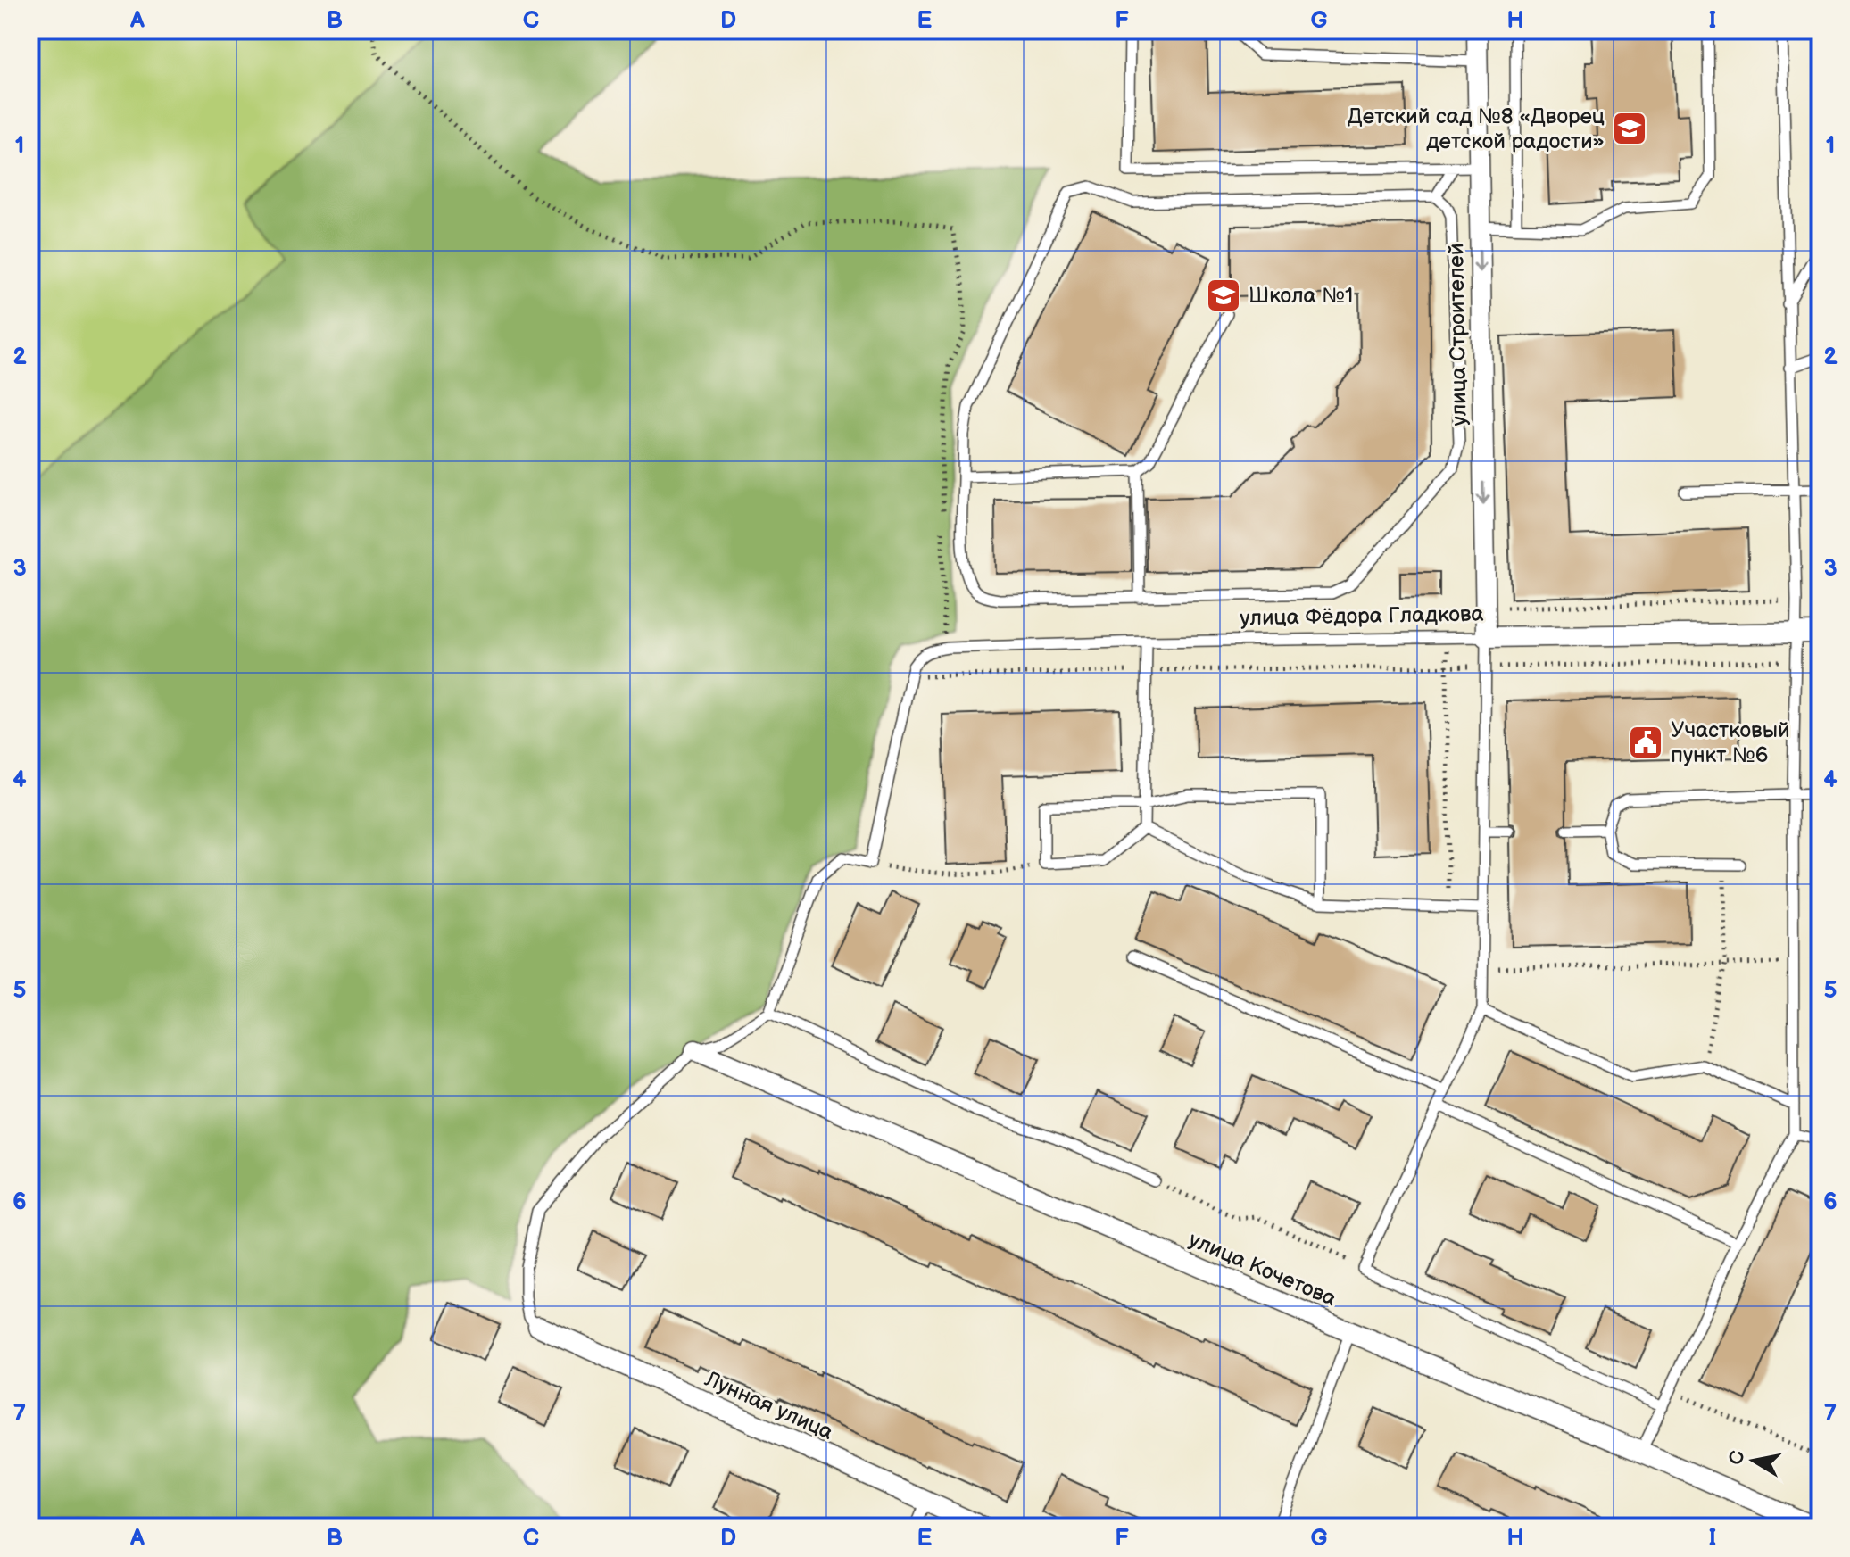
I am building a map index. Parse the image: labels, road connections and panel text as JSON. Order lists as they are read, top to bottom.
{
  "streets": {
    "street": [
      "улица Строителей",
      "улица Фёдора Гладкова",
      "улица Кочетова",
      "Лунная улица"
    ]
  },
  "crossings": [
    ["улица Строителей", "улица Фёдора Гладкова"]
  ],
  "one_way": ["улица Строителей"],
  "places": {
    "school or university": ["Детский сад №8 «Дворец детской радости»", "Школа №1"],
    "public building": ["Участковый пункт №6"]
  },
  "north": "left",
  "grid": {
    "columns": [
      "A",
      "B",
      "C",
      "D",
      "E",
      "F",
      "G",
      "H",
      "I"
    ],
    "rows": [
      "1",
      "2",
      "3",
      "4",
      "5",
      "6",
      "7"
    ]
  }
}
